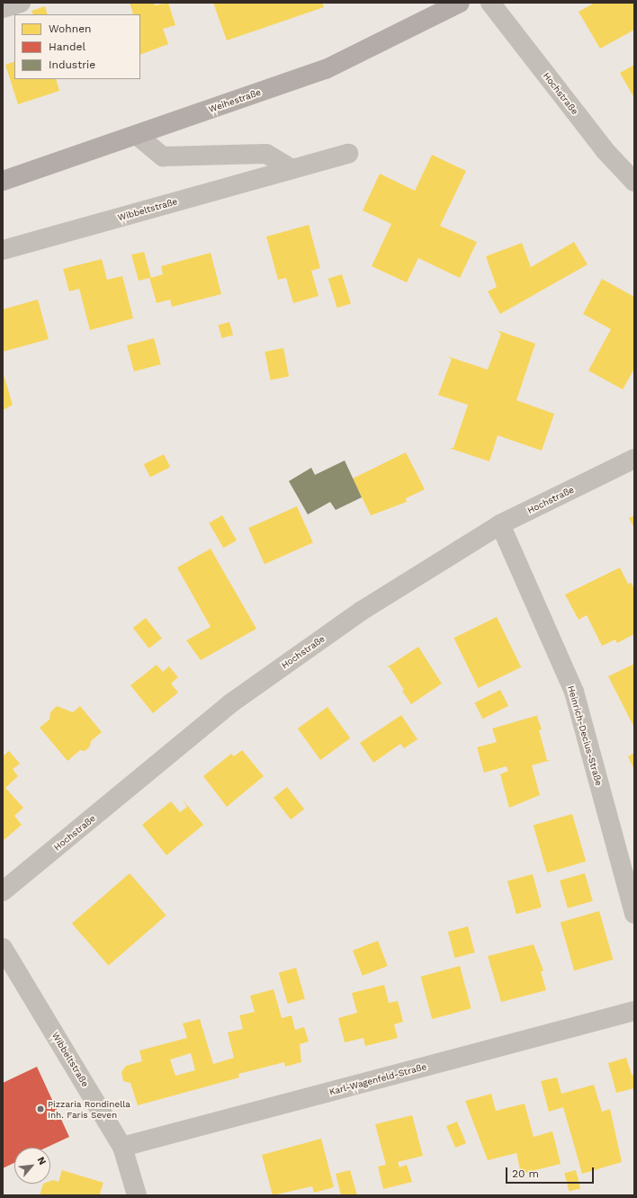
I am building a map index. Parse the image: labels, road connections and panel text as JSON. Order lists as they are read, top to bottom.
{
  "streets": {
    "main road": ["Weihestraße"],
    "street": [
      "Hochstraße",
      "Wibbeltstraße",
      "Heinrich-Decius-Straße",
      "Karl-Wagenfeld-Straße"
    ]
  },
  "crossings": [
    ["Hochstraße", "Heinrich-Decius-Straße"],
    ["Wibbeltstraße", "Karl-Wagenfeld-Straße"]
  ],
  "places": ["Pizzaria Rondinella Inh. Faris Seven"],
  "legend": ["Wohnen", "Handel", "Industrie"],
  "scale_bar": "20 m",
  "north": "top right"
}
